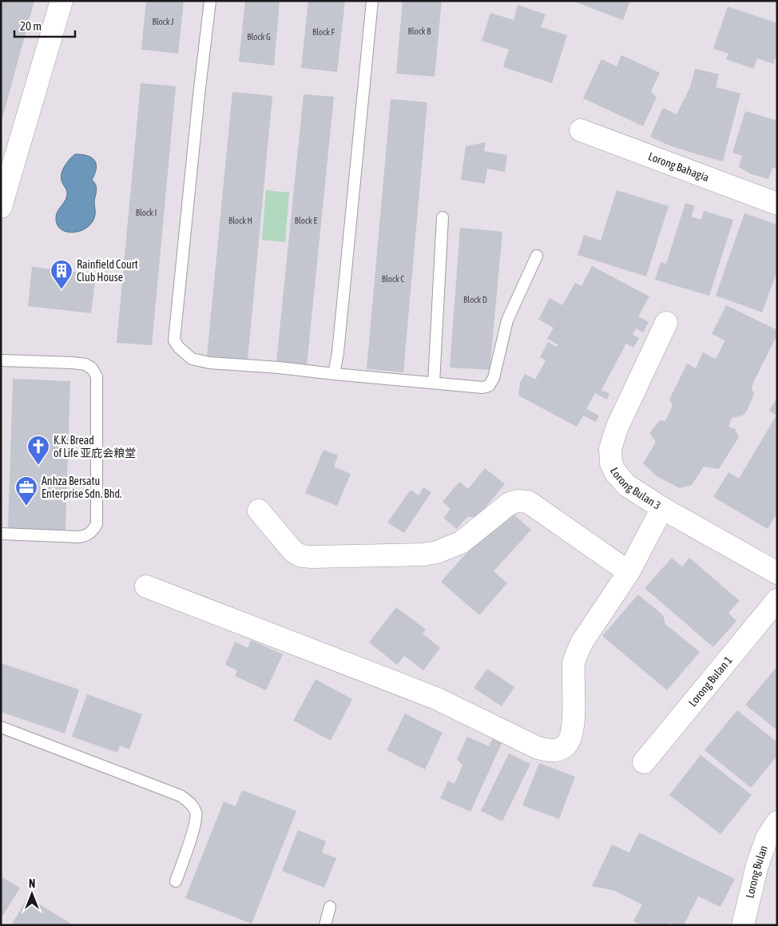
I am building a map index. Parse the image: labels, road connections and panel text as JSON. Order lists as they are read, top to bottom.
{
  "streets": {
    "street": [
      "Lorong Bahagia",
      "Lorong Bulan 3",
      "Lorong Bulan 1",
      "Lorong Bulan"
    ]
  },
  "places": {
    "building": ["Rainfield Court Club House"],
    "church": ["K.K. Bread of Life 亚庇会粮堂"],
    "office": ["Anhza Bersatu Enterprise Sdn. Bhd."]
  },
  "house_numbers": [
    "Block J",
    "Block B",
    "Block F",
    "Block G",
    "Block I",
    "Block H",
    "Block E",
    "Block C",
    "Block D"
  ],
  "scale_bar": "20 m",
  "north": "top"
}
